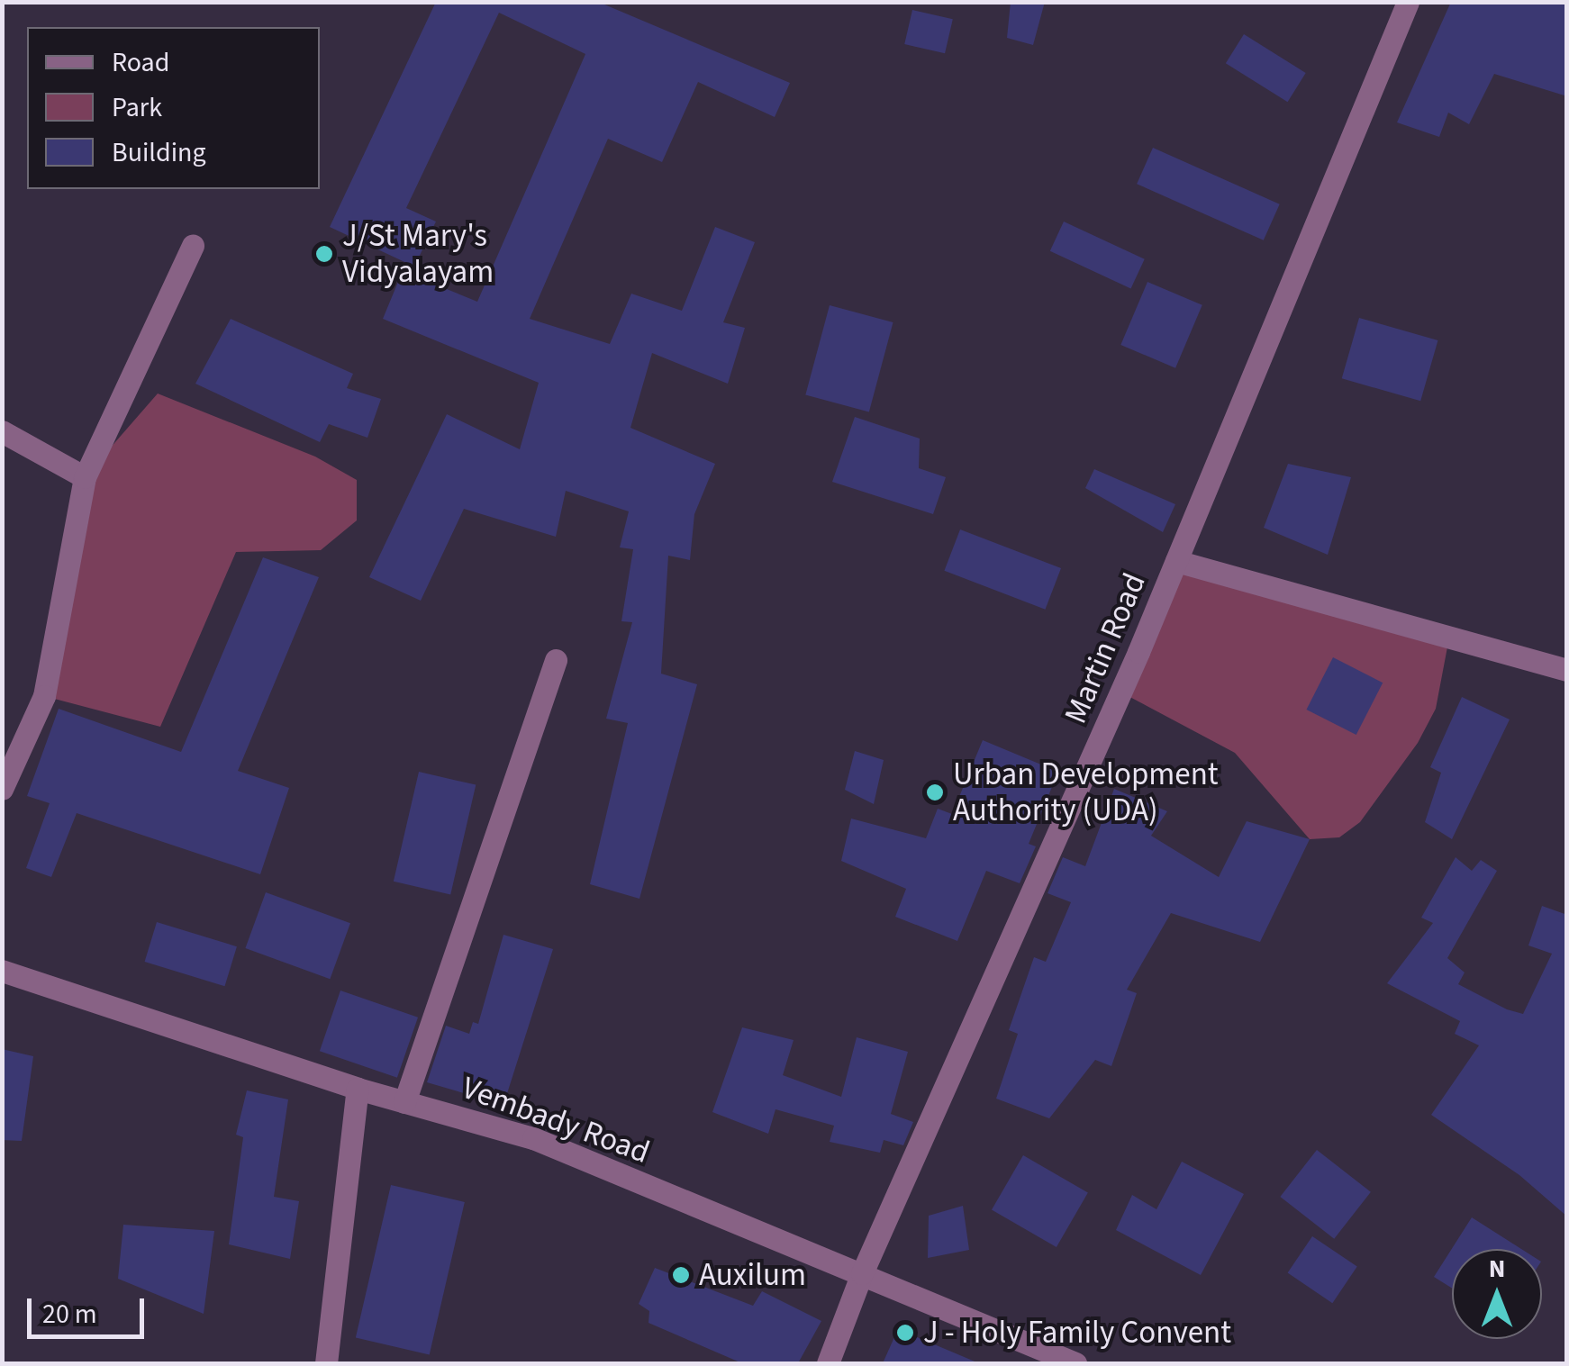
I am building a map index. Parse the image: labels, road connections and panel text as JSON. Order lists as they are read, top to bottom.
{
  "streets": {
    "street": ["Martin Road", "Vembady Road"]
  },
  "crossings": [
    ["Martin Road", "Vembady Road"]
  ],
  "places": [
    "J/St Mary's Vidyalayam",
    "Urban Development Authority (UDA)",
    "Auxilum",
    "J - Holy Family Convent"
  ],
  "legend": ["Road", "Park", "Building"],
  "scale_bar": "20 m",
  "north": "top"
}
